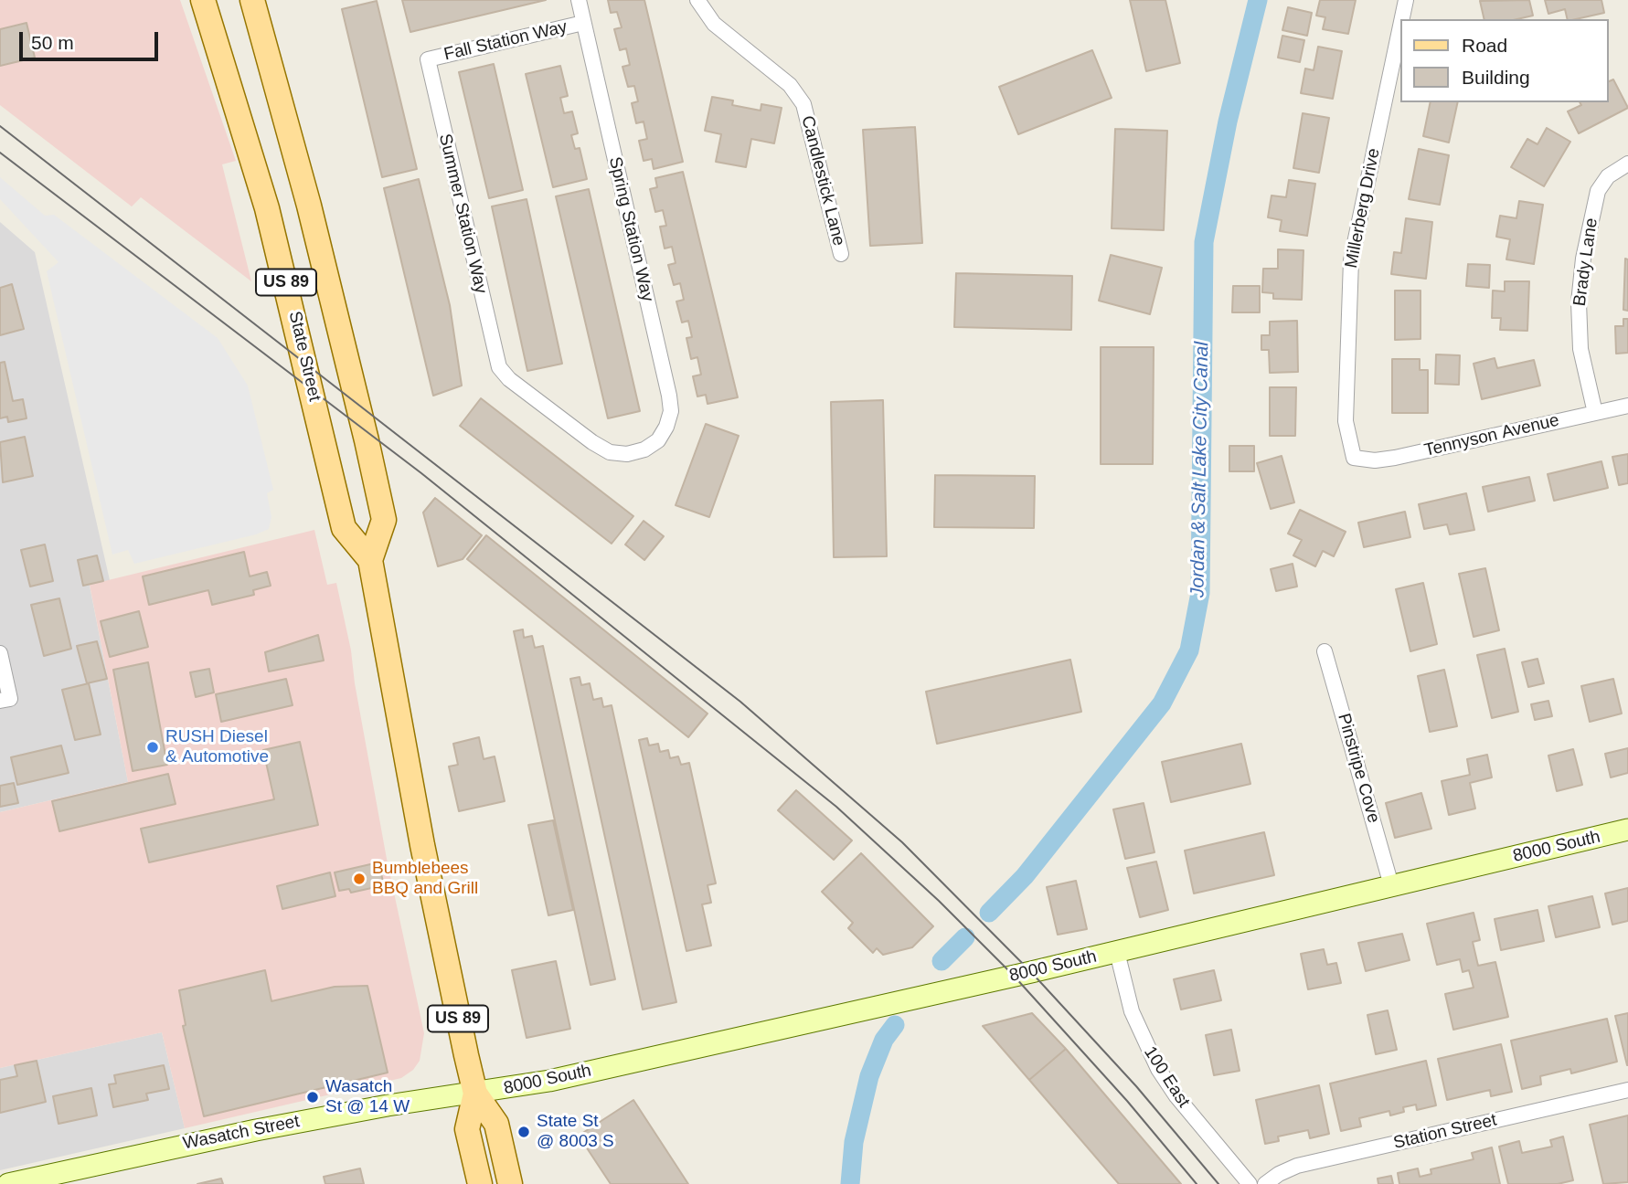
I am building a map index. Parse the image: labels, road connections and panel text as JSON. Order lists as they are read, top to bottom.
{
  "streets": {
    "main road": ["US 89", "State Street"],
    "street": [
      "Fall Station Way",
      "Candlestick Lane",
      "Millerberg Drive",
      "Summer Station Way",
      "Spring Station Way",
      "Brady Lane",
      "Tennyson Avenue",
      "Pinstripe Cove",
      "8000 South",
      "100 East",
      "Station Street",
      "Wasatch Street"
    ]
  },
  "crossings": [
    ["Fall Station Way", "Summer Station Way"],
    ["Fall Station Way", "Spring Station Way"],
    ["Millerberg Drive", "Tennyson Avenue"],
    ["Summer Station Way", "Spring Station Way"],
    ["Brady Lane", "Tennyson Avenue"],
    ["State Street", "8000 South"],
    ["State Street", "Wasatch Street"],
    ["Pinstripe Cove", "8000 South"],
    ["8000 South", "100 East"],
    ["8000 South", "Wasatch Street"]
  ],
  "water": ["Jordan & Salt Lake City Canal"],
  "places": [
    "RUSH Diesel & Automotive",
    "Bumblebees BBQ and Grill",
    "Wasatch St @ 14 W",
    "State St @ 8003 S"
  ],
  "legend": ["Road", "Building"],
  "scale_bar": "50 m"
}
